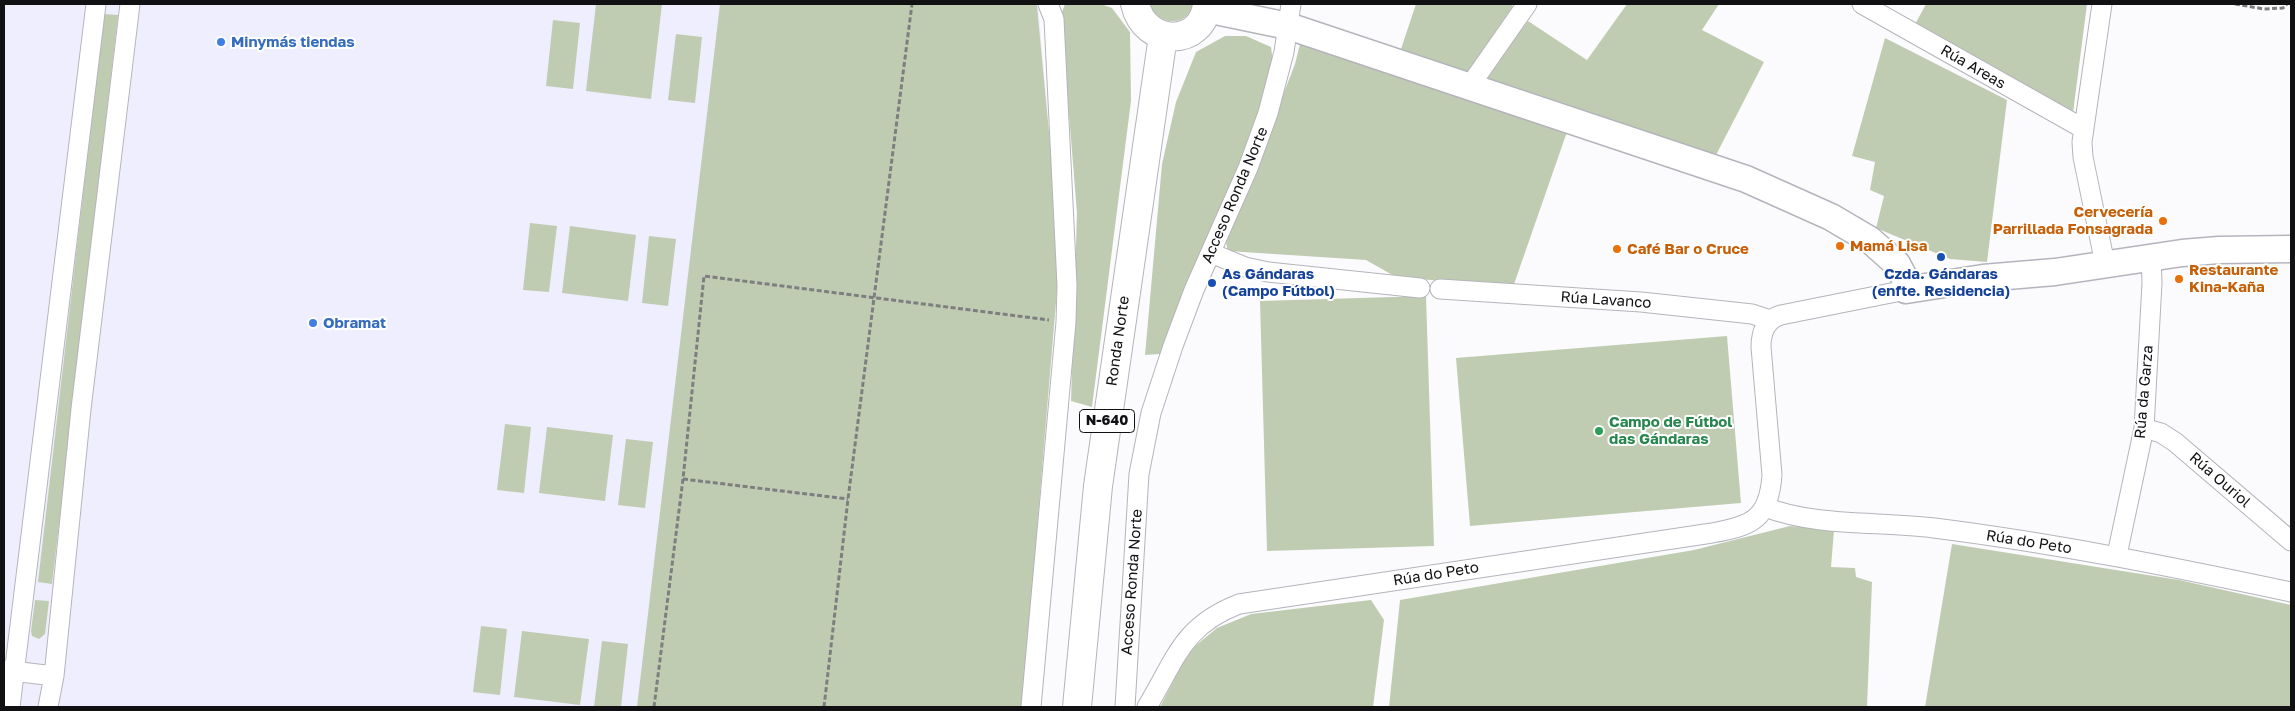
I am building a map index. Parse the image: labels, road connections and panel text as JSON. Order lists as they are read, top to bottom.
{
  "streets": {
    "highway": ["Ronda Norte", "N-640"],
    "street": [
      "Rúa Areas",
      "Acceso Ronda Norte",
      "Rúa Lavanco",
      "Rúa da Garza",
      "Rúa Ouriol",
      "Rúa do Peto"
    ]
  },
  "crossings": [
    ["Rúa da Garza", "Rúa Ouriol"],
    ["Rúa da Garza", "Rúa do Peto"]
  ],
  "places": [
    "Minymás tiendas",
    "Cervecería Parrillada Fonsagrada",
    "Mamá Lisa",
    "Café Bar o Cruce",
    "Czda. Gándaras (enfte. Residencia)",
    "Restaurante Kina-Kaña",
    "As Gándaras (Campo Fútbol)",
    "Obramat",
    "Campo de Fútbol das Gándaras"
  ]
}
